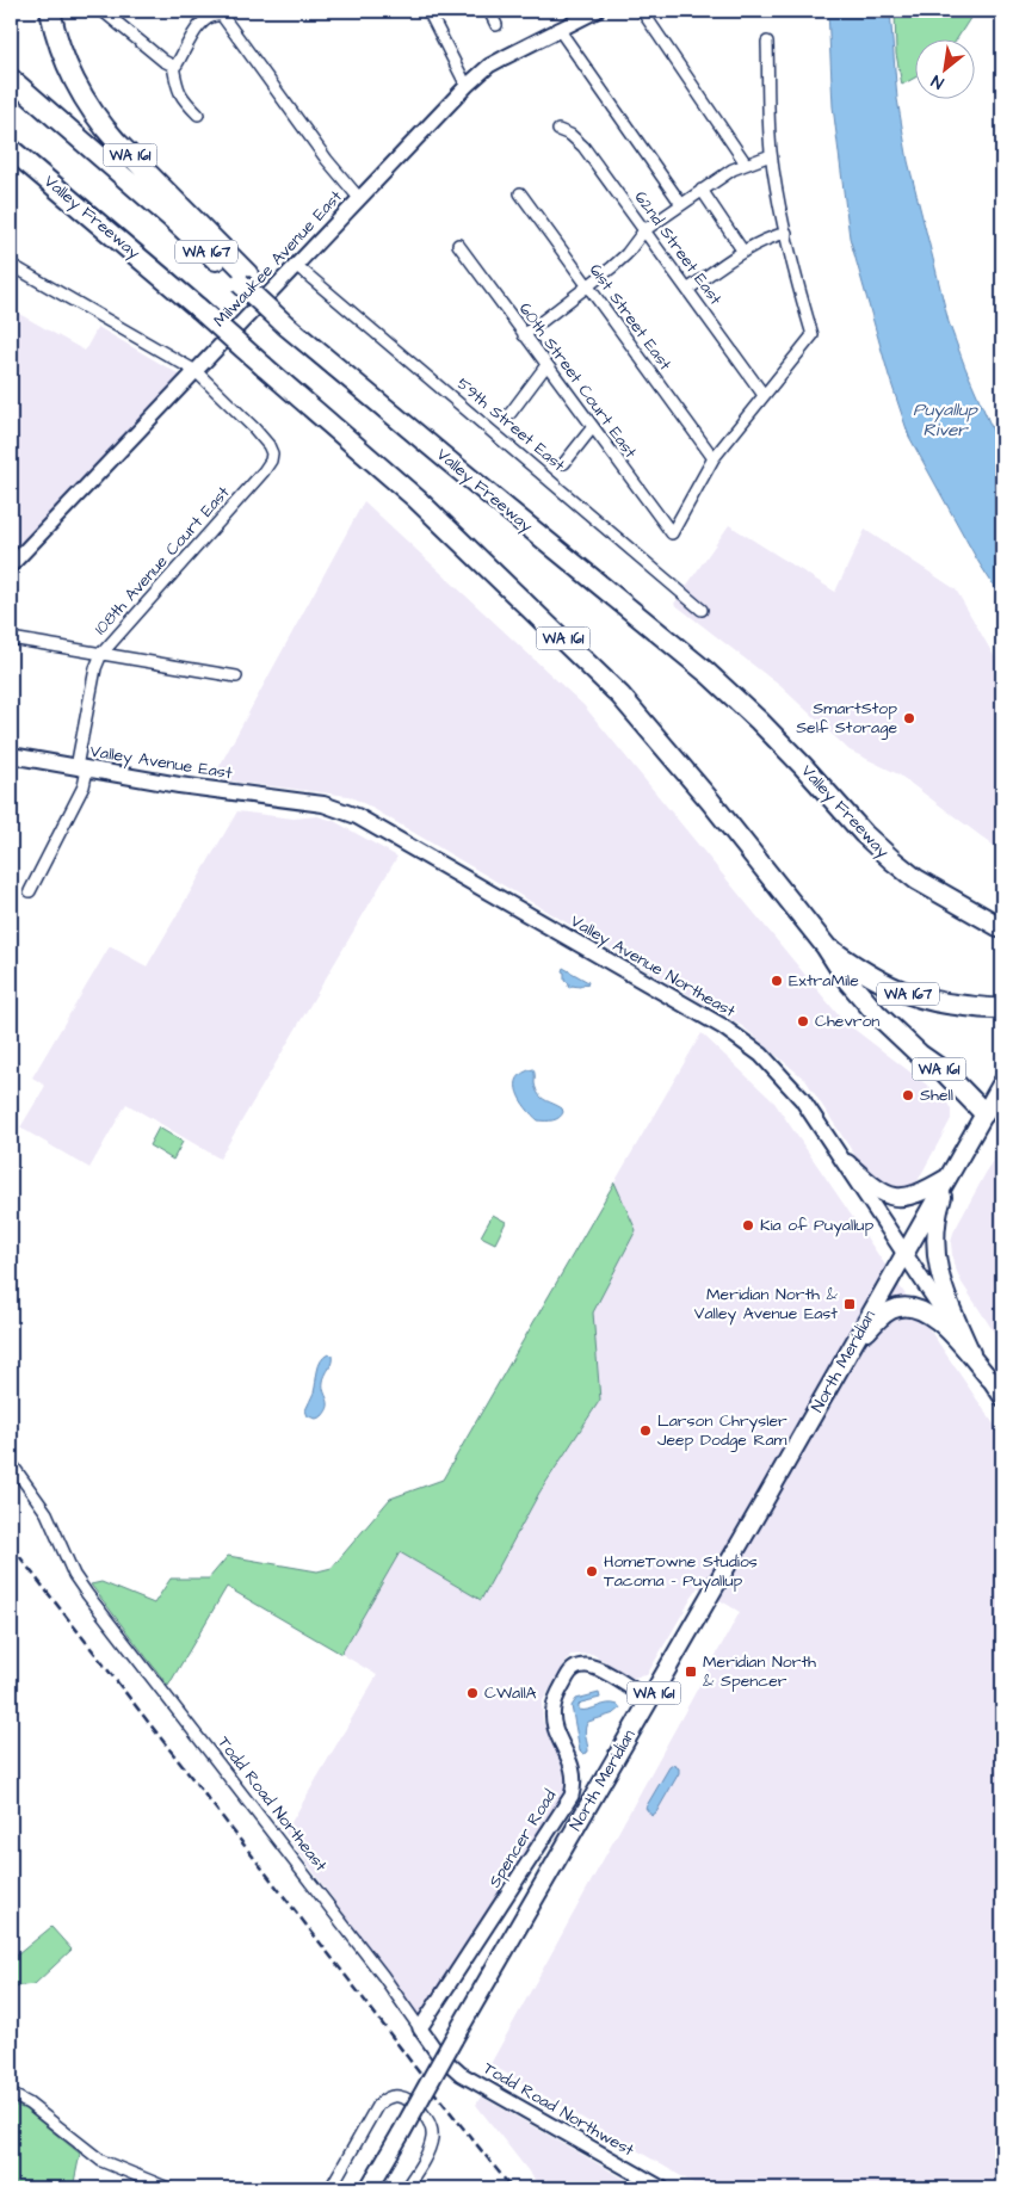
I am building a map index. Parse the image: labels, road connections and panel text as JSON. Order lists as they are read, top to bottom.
{
  "streets": {
    "highway": ["WA 161", "Valley Freeway", "WA 167"],
    "main road": ["Valley Avenue East", "Valley Avenue Northeast", "North Meridian"],
    "street": [
      "62nd Street East",
      "Milwaukee Avenue East",
      "61st Street East",
      "60th Street Court East",
      "59th Street East",
      "108th Avenue Court East",
      "Todd Road Northeast",
      "Spencer Road",
      "Todd Road Northwest"
    ]
  },
  "crossings": [
    ["WA 161", "Valley Freeway"],
    ["WA 161", "WA 167"],
    ["WA 161", "North Meridian"],
    ["Valley Freeway", "WA 167"],
    ["Milwaukee Avenue East", "59th Street East"],
    ["Milwaukee Avenue East", "108th Avenue Court East"],
    ["61st Street East", "60th Street Court East"],
    ["108th Avenue Court East", "Valley Avenue East"],
    ["Valley Avenue East", "Valley Avenue Northeast"],
    ["Valley Avenue Northeast", "North Meridian"],
    ["North Meridian", "Spencer Road"],
    ["Todd Road Northeast", "Spencer Road"],
    ["Todd Road Northeast", "Todd Road Northwest"]
  ],
  "water": ["Puyallup River"],
  "places": {
    "other": [
      "SmartStop Self Storage",
      "ExtraMile",
      "Chevron",
      "Shell",
      "Kia of Puyallup",
      "Larson Chrysler Jeep Dodge Ram",
      "HomeTowne Studios Tacoma - Puyallup",
      "CWallA"
    ],
    "transit": ["Meridian North & Valley Avenue East", "Meridian North & Spencer"]
  },
  "north": "bottom left"
}
